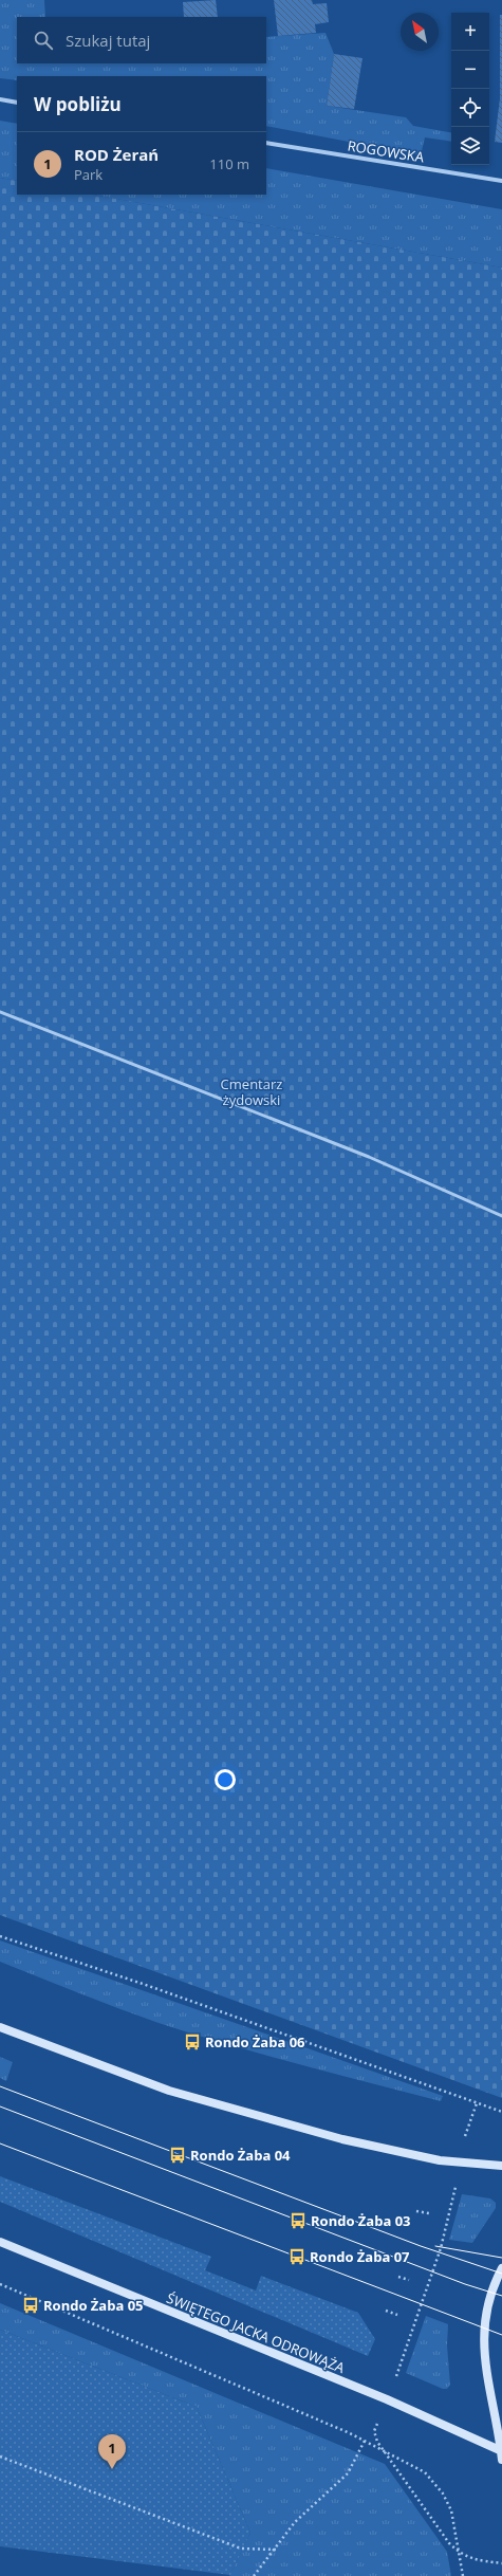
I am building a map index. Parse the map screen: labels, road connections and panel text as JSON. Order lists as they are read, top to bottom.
{
  "streets": {
    "main road": ["ŚWIĘTEGO JACKA ODROWĄŻA"],
    "street": ["ROGOWSKA"]
  },
  "parks": ["Cmentarz żydowski"],
  "places": {
    "bus stop": [
      "Rondo Żaba 06",
      "Rondo Żaba 04",
      "Rondo Żaba 03",
      "Rondo Żaba 07",
      "Rondo Żaba 05"
    ]
  },
  "north": "top left",
  "page": {
    "map_buttons": ["+", "−"],
    "search": "Szukaj tutaj",
    "heading": "W pobliżu",
    "list": [
      {
        "mark": "1",
        "name": "ROD Żerań",
        "note": "Park",
        "value": "110 m"
      }
    ],
    "pins": "1"
  }
}
